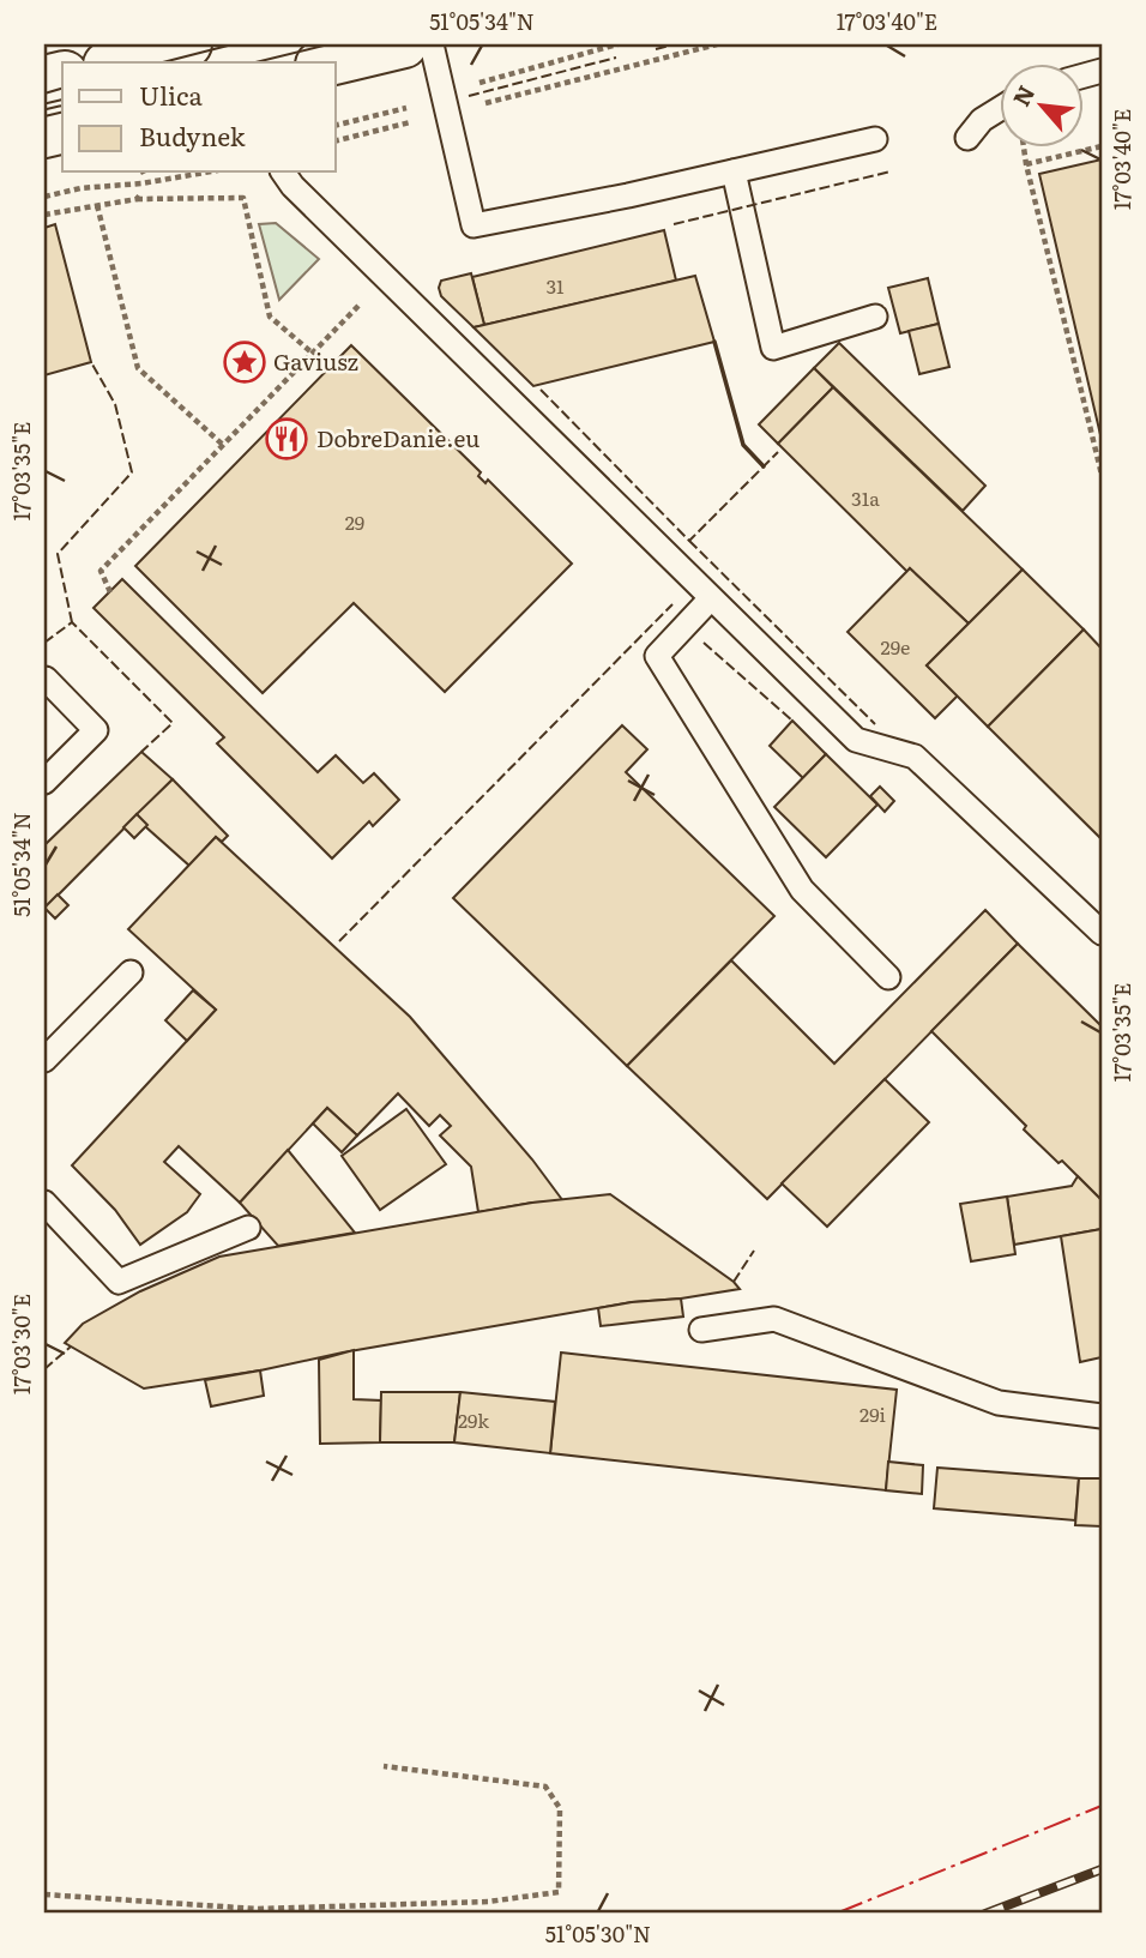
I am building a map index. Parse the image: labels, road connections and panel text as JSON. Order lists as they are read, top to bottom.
{
  "places": {
    "place": ["Gaviusz"],
    "restaurant": ["DobreDanie.eu"]
  },
  "house_numbers": [
    "31",
    "31a",
    "29",
    "29e",
    "29i",
    "29k"
  ],
  "legend": ["Ulica", "Budynek"],
  "north": "top left",
  "coordinates": [
    "51°05'34\"N",
    "17°03'40\"E",
    "17°03'35\"E",
    "17°03'30\"E",
    "51°05'30\"N"
  ]
}
